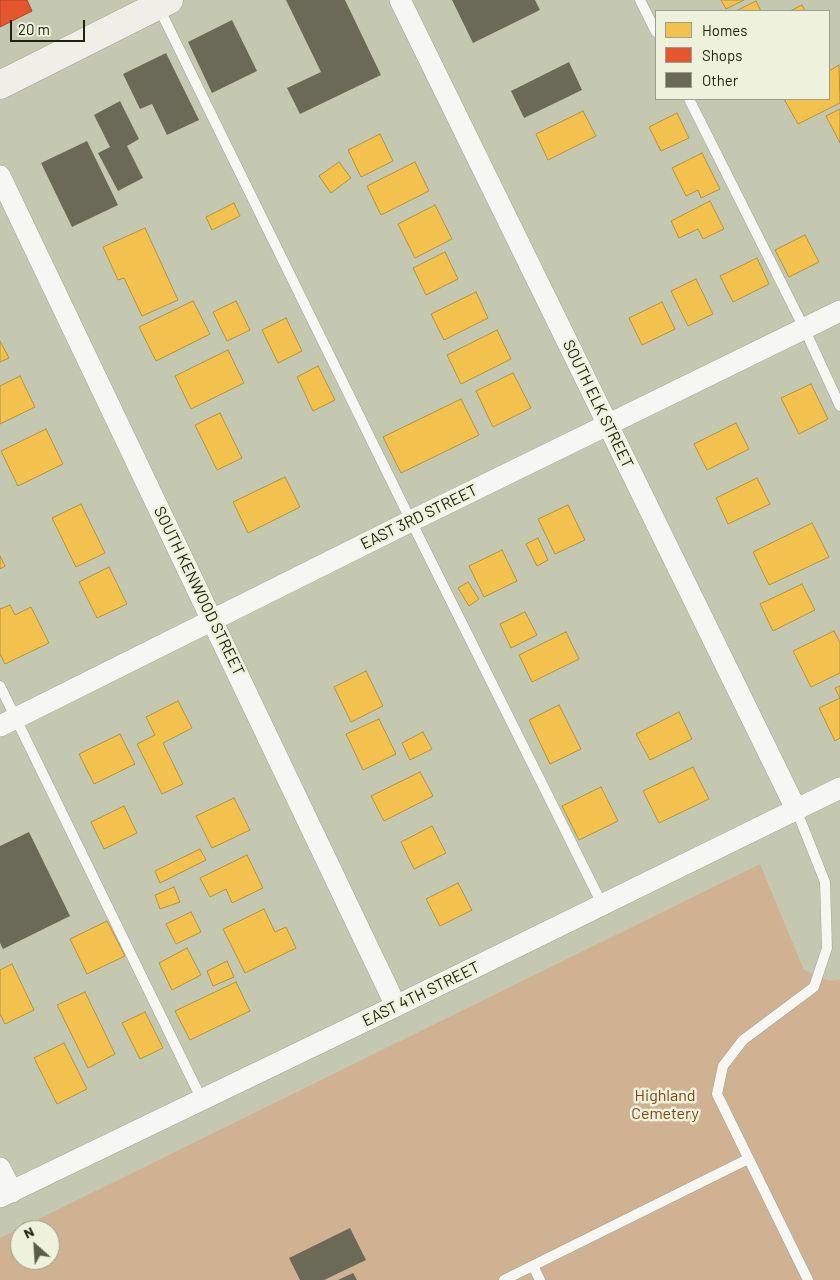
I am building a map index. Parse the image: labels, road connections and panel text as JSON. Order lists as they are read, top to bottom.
{
  "streets": {
    "street": [
      "SOUTH ELK STREET",
      "EAST 3RD STREET",
      "SOUTH KENWOOD STREET",
      "EAST 4TH STREET"
    ]
  },
  "crossings": [
    ["SOUTH ELK STREET", "EAST 3RD STREET"],
    ["SOUTH ELK STREET", "EAST 4TH STREET"],
    ["EAST 3RD STREET", "SOUTH KENWOOD STREET"],
    ["SOUTH KENWOOD STREET", "EAST 4TH STREET"]
  ],
  "parks": ["Highland Cemetery"],
  "legend": ["Homes", "Shops", "Other"],
  "scale_bar": "20 m",
  "north": "top left"
}
